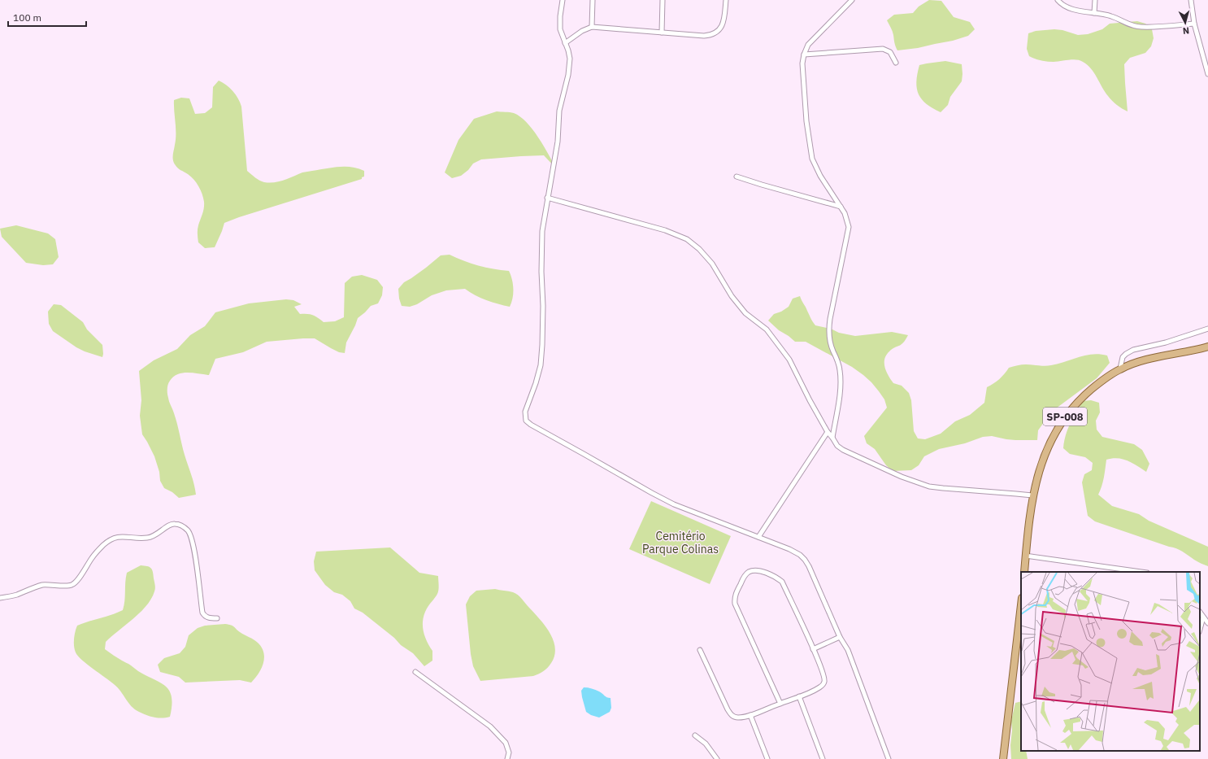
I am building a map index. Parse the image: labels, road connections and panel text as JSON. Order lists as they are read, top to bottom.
{
  "streets": {
    "main road": ["SP-008"]
  },
  "parks": ["Cemitério Parque Colinas"],
  "scale_bar": "100 m",
  "north": "bottom"
}
